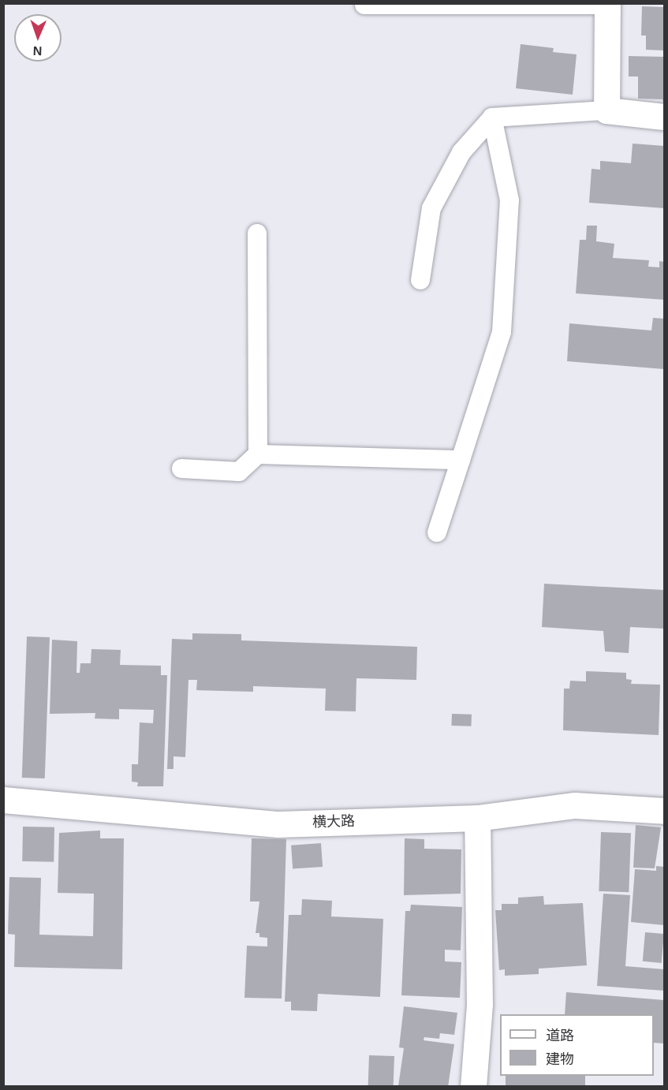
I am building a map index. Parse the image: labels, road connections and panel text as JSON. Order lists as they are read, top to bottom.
{
  "streets": {
    "street": ["横大路"]
  },
  "legend": ["道路", "建物"],
  "north": "bottom"
}
